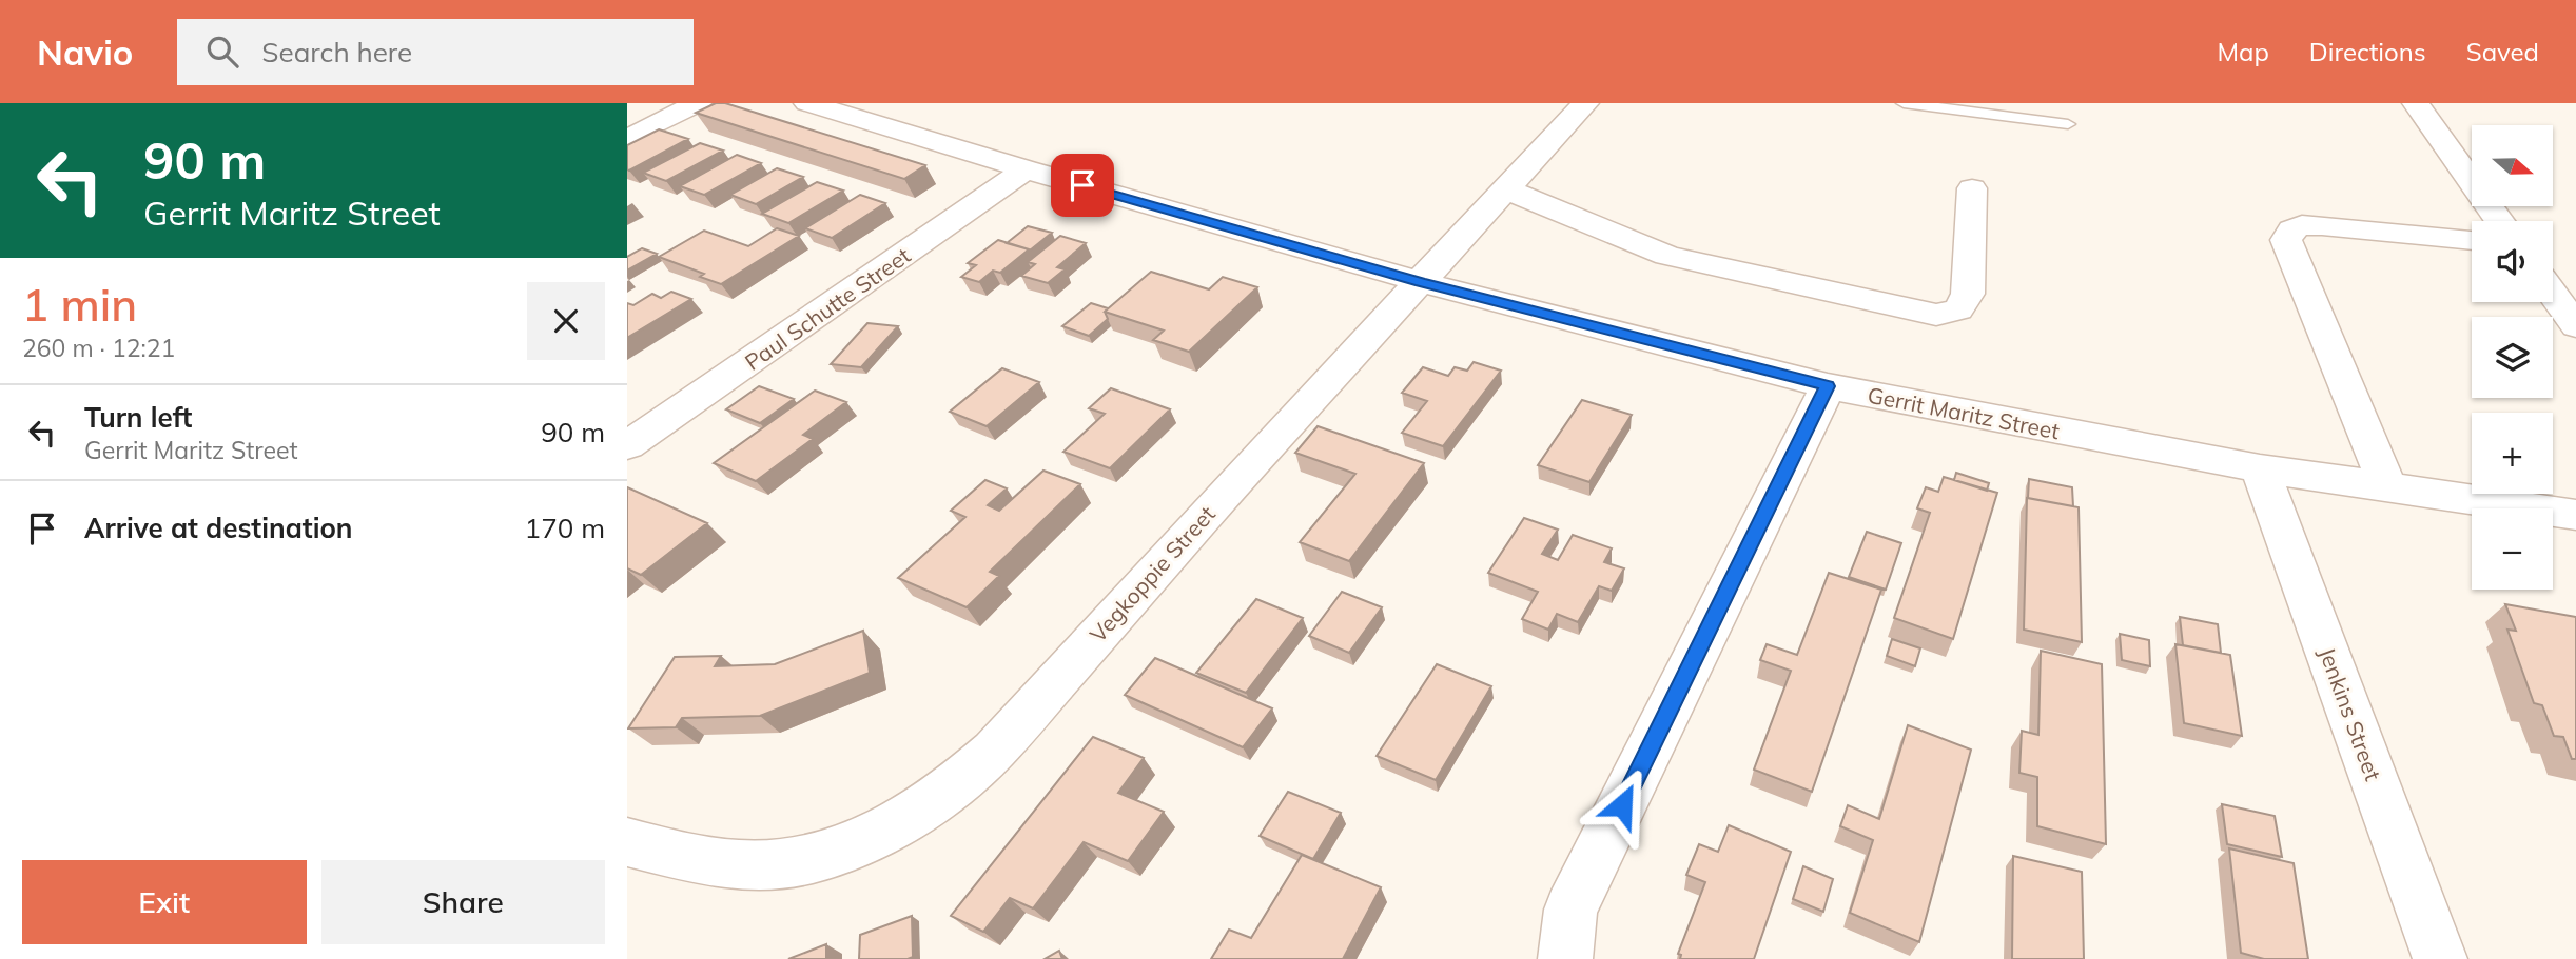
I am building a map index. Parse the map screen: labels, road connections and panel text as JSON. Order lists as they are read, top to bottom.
{
  "streets": {
    "street": [
      "Paul Schutte Street",
      "Gerrit Maritz Street",
      "Vegkoppie Street",
      "Jenkins Street"
    ]
  },
  "crossings": [
    ["Paul Schutte Street", "Gerrit Maritz Street"],
    ["Gerrit Maritz Street", "Vegkoppie Street"],
    ["Gerrit Maritz Street", "Jenkins Street"]
  ],
  "north": "right",
  "page": {
    "header": "Navio",
    "search": "Search here",
    "nav": ["Map", "Directions", "Saved"],
    "turn": ["90 m", "Gerrit Maritz Street"],
    "map_buttons": ["+", "−"],
    "heading": ["1 min", "260 m · 12:21"],
    "list": [
      {
        "name": "Turn left",
        "note": "Gerrit Maritz Street",
        "value": "90 m"
      },
      {
        "name": "Arrive at destination",
        "value": "170 m"
      }
    ],
    "buttons": ["Exit", "Share"]
  }
}
